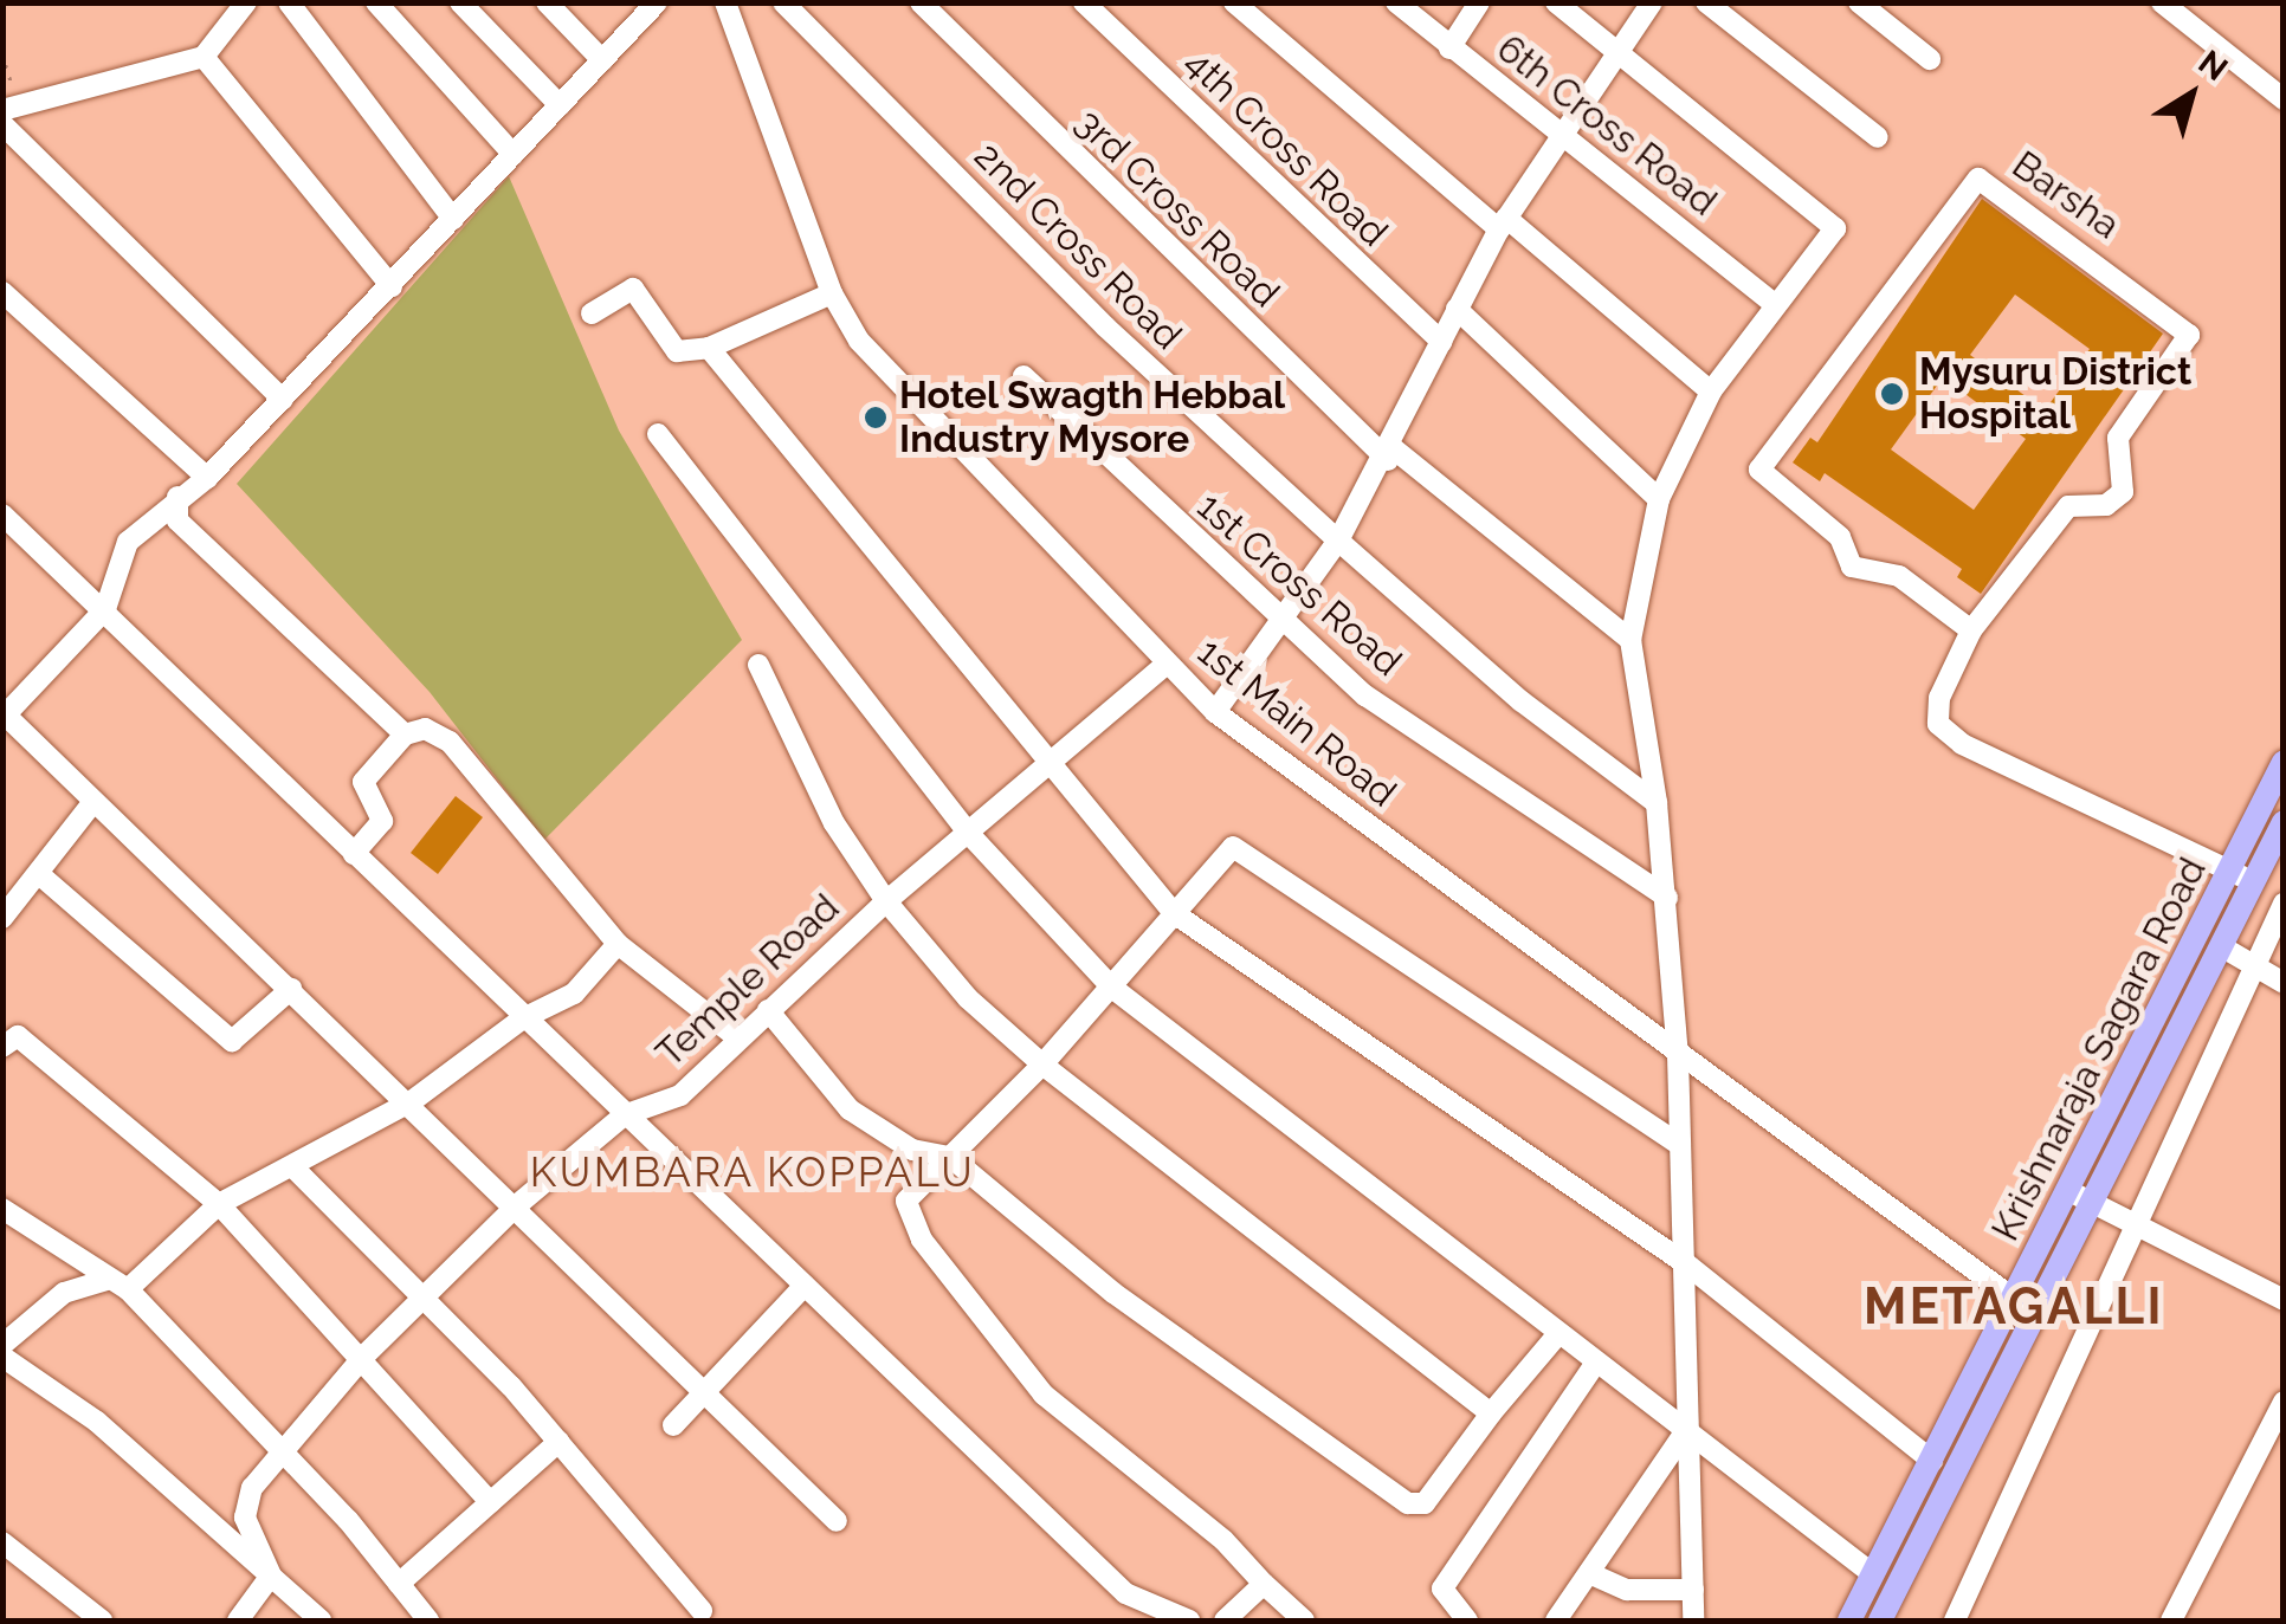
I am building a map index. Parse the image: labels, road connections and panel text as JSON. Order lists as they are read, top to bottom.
{
  "streets": {
    "main road": ["Krishnaraja Sagara Road"],
    "street": [
      "6th Cross Road",
      "4th Cross Road",
      "Barsha",
      "3rd Cross Road",
      "2nd Cross Road",
      "1st Cross Road",
      "1st Main Road",
      "Temple Road"
    ]
  },
  "crossings": [
    ["Barsha", "Krishnaraja Sagara Road"],
    ["1st Main Road", "Temple Road"],
    ["1st Main Road", "Krishnaraja Sagara Road"]
  ],
  "districts": ["KUMBARA KOPPALU", "METAGALLI"],
  "places": ["Mysuru District Hospital", "Hotel Swagth Hebbal Industry Mysore"],
  "north": "top right"
}
